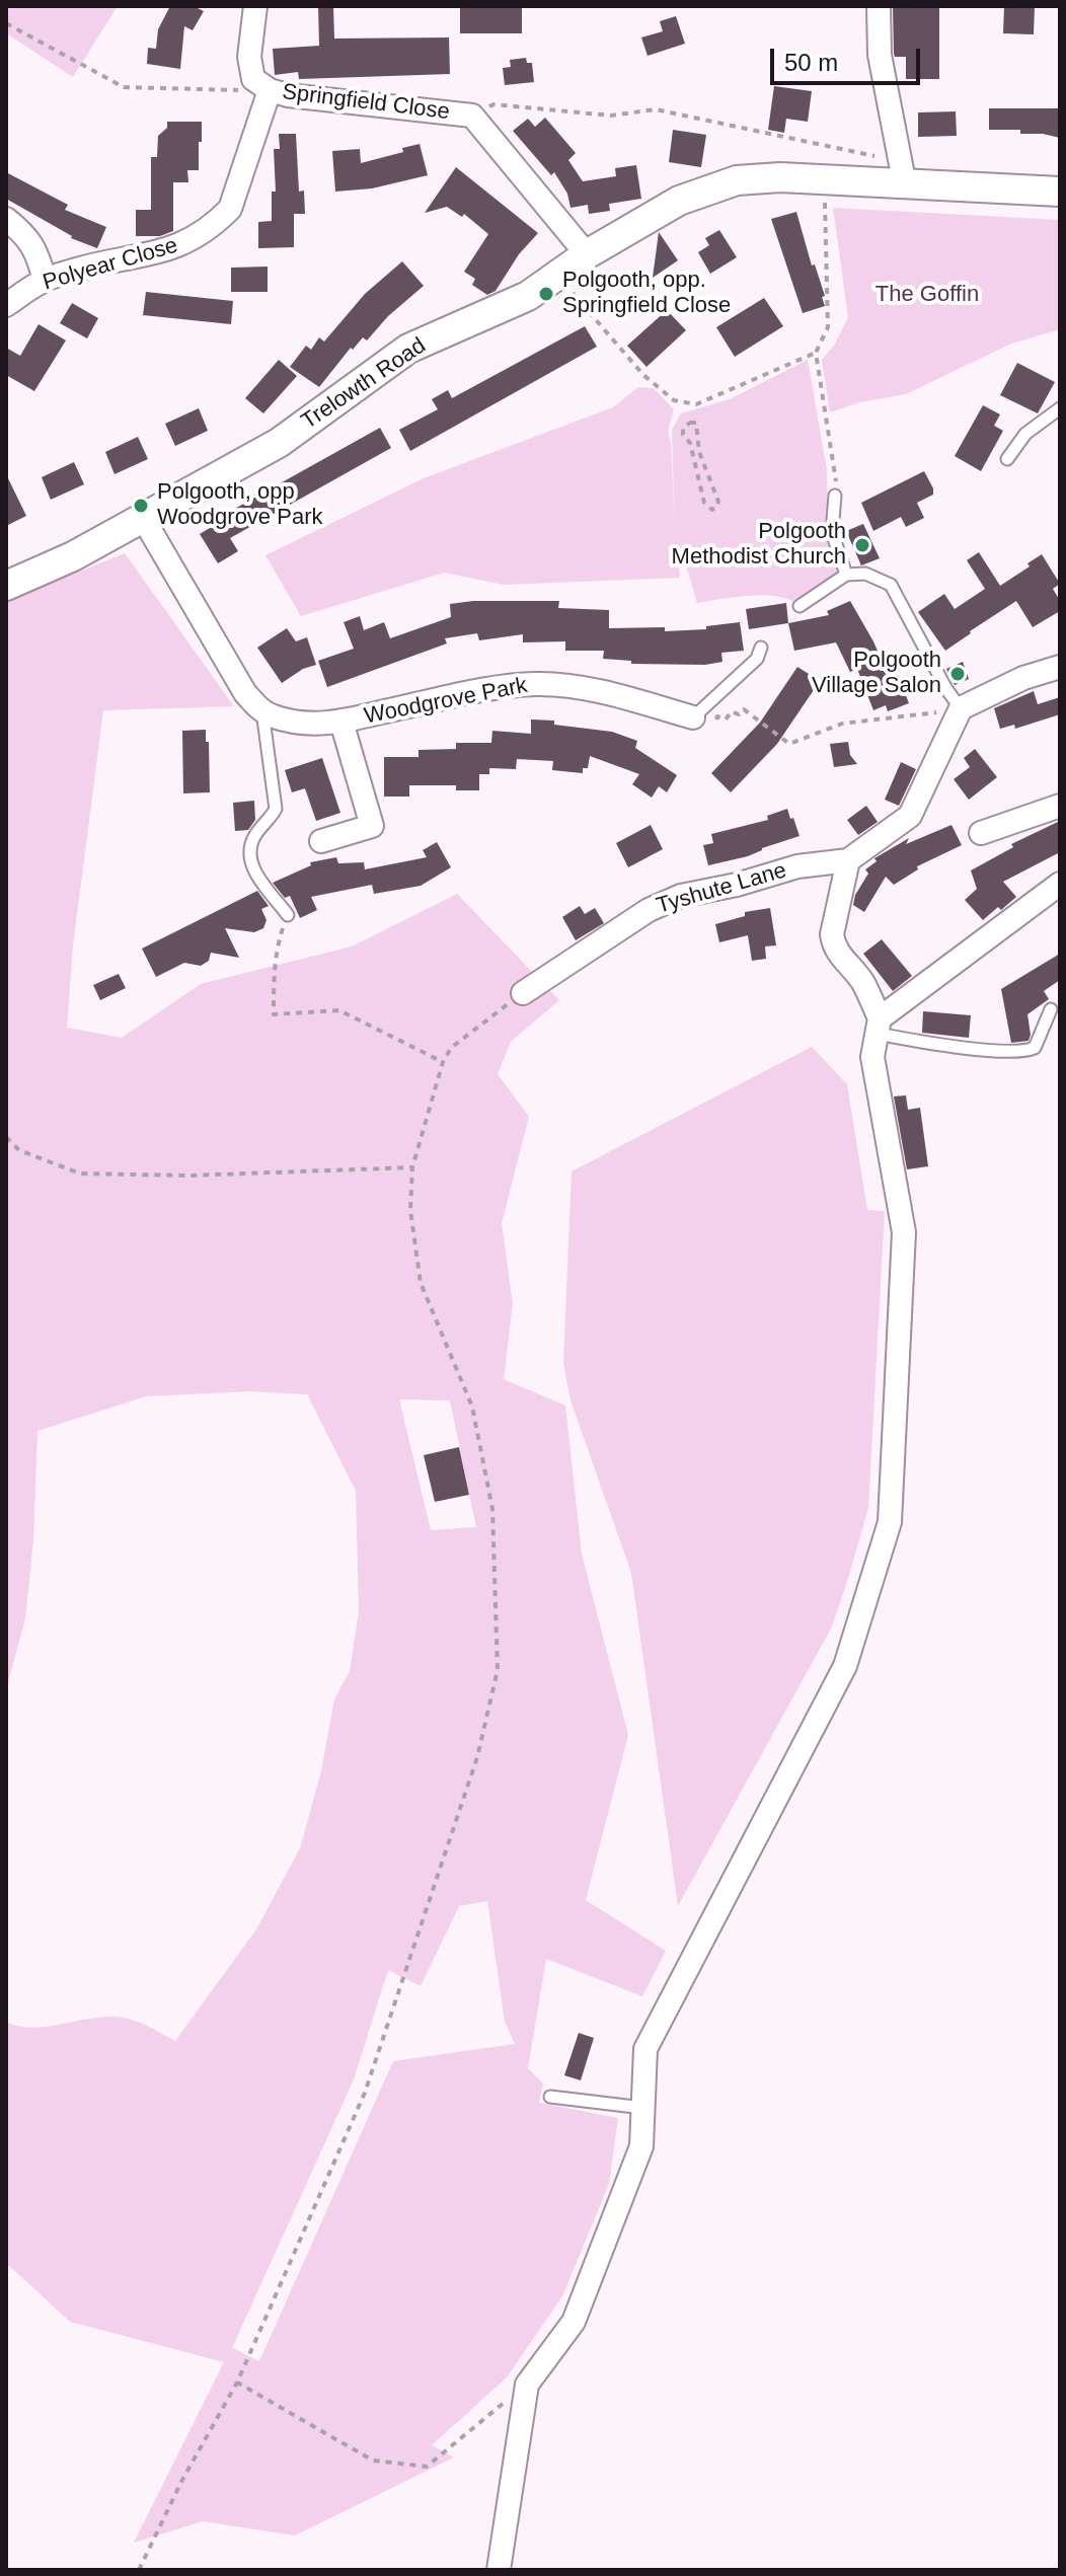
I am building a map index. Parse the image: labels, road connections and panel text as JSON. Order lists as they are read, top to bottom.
{
  "streets": {
    "street": [
      "Springfield Close",
      "Polyear Close",
      "Trelowth Road",
      "Woodgrove Park",
      "Tyshute Lane"
    ]
  },
  "crossings": [
    ["Springfield Close", "Polyear Close"],
    ["Springfield Close", "Trelowth Road"]
  ],
  "parks": ["The Goffin"],
  "places": [
    "Polgooth, opp. Springfield Close",
    "Polgooth, opp Woodgrove Park",
    "Polgooth Methodist Church",
    "Polgooth Village Salon"
  ],
  "scale_bar": "50 m"
}
